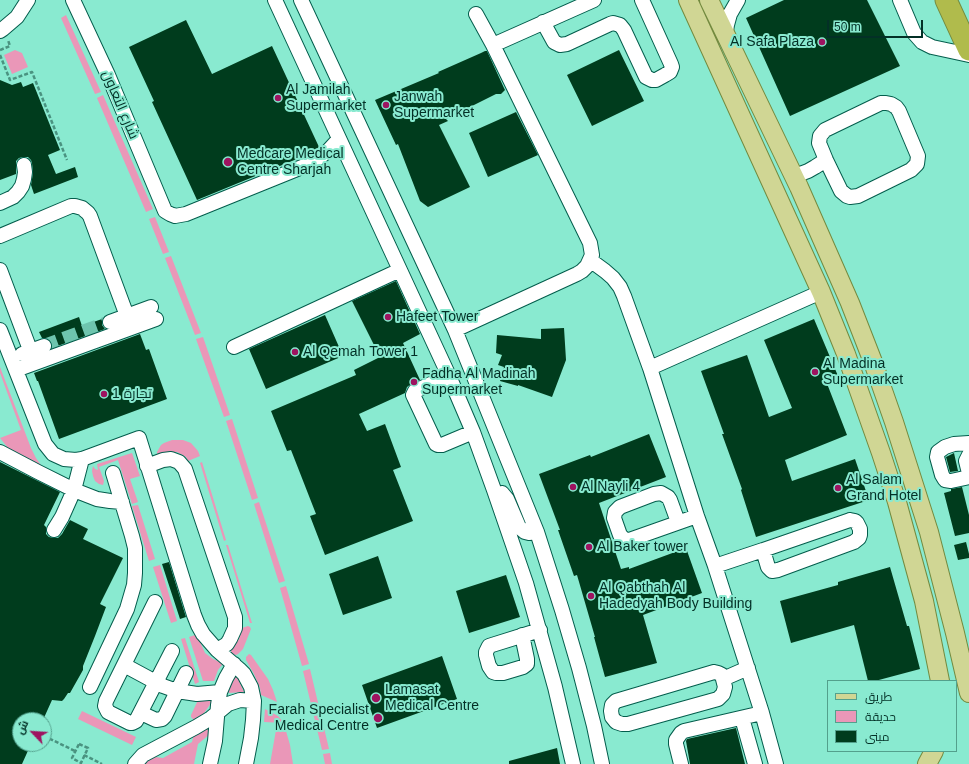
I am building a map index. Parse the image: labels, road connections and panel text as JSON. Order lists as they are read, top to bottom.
{
  "streets": {
    "street": ["شارع التعاون"]
  },
  "places": [
    "Al Safa Plaza",
    "Al Jamilah Supermarket",
    "Janwah Supermarket",
    "Medcare Medical Centre Sharjah",
    "Hafeet Tower",
    "Al Qemah Tower 1",
    "Al Madina Supermarket",
    "Fadha Al Madinah Supermarket",
    "تجارة 1",
    "Al Nayli 4",
    "Al Salam Grand Hotel",
    "Al Baker tower",
    "Al Qabthah Al Hadedyah Body Building",
    "Lamasat Medical Centre",
    "Farah Specialist Medical Centre"
  ],
  "legend": ["طريق", "حديقة", "مبنى"],
  "scale_bar": "50 m",
  "north": "top left"
}
